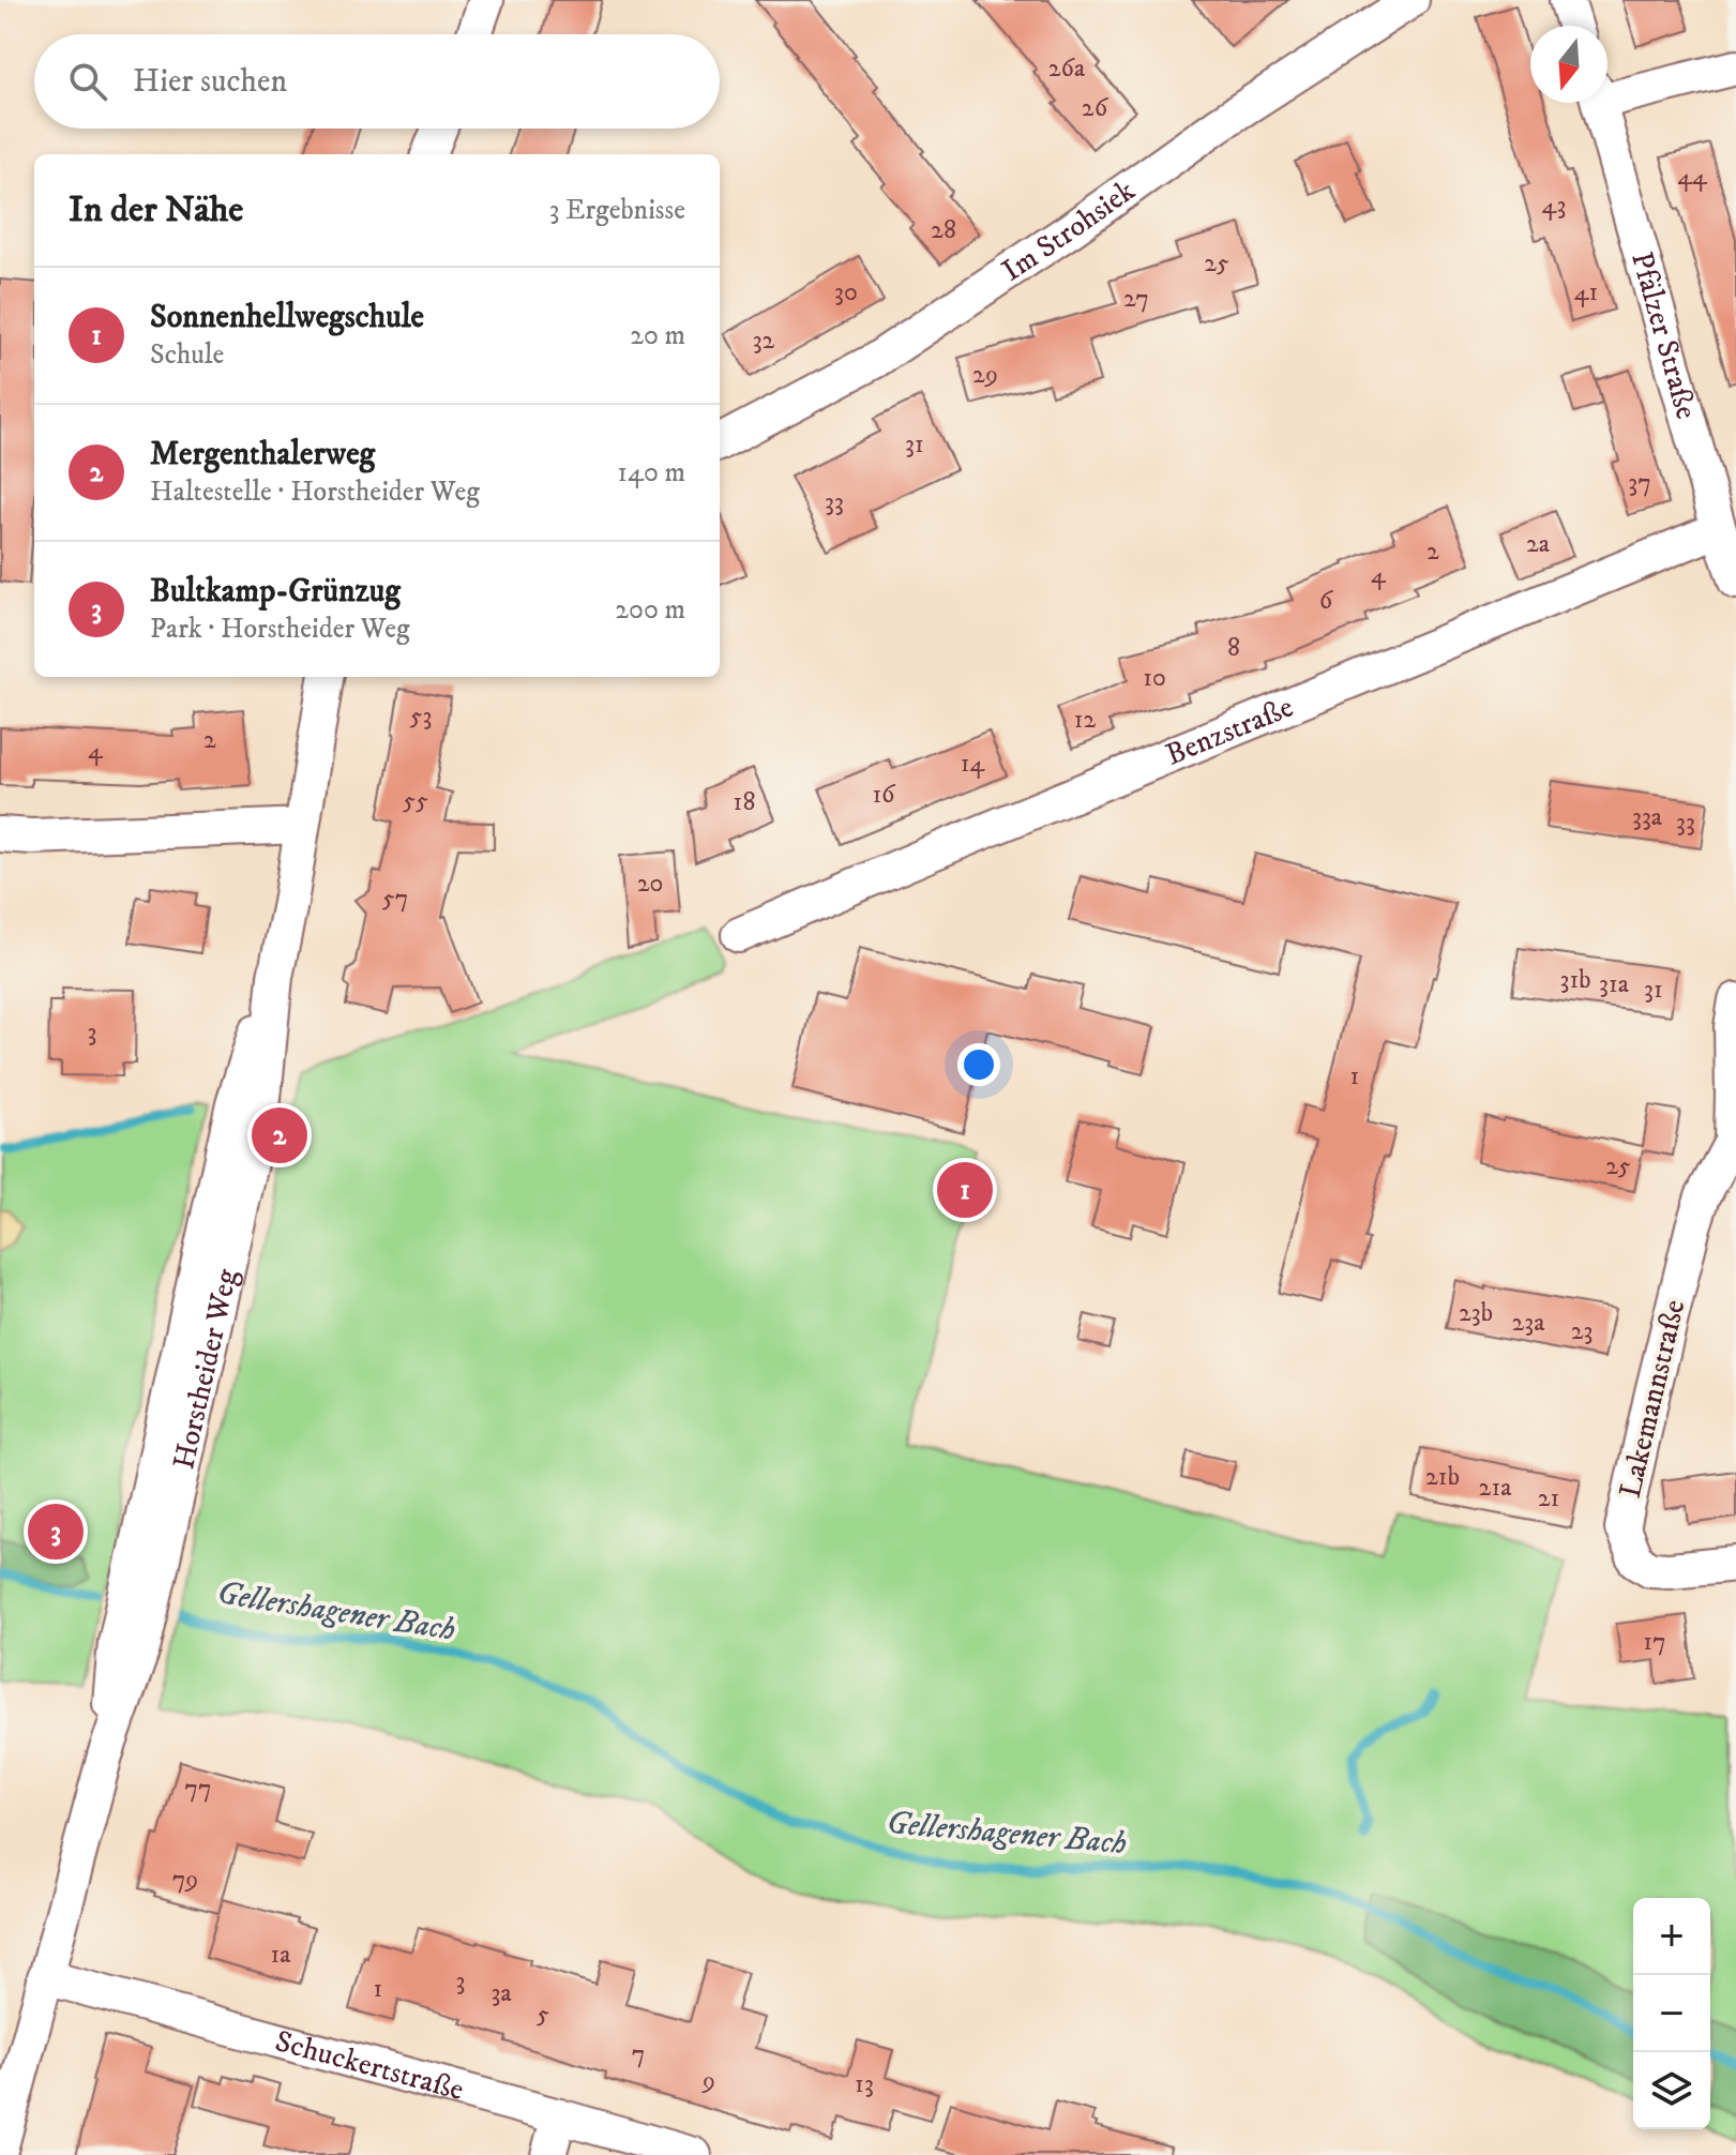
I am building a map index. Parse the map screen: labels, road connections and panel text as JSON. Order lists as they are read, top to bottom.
{
  "streets": {
    "street": [
      "Im Strohsiek",
      "Pfälzer Straße",
      "Benzstraße",
      "Horstheider Weg",
      "Lakemannstraße",
      "Schuckertstraße"
    ]
  },
  "crossings": [
    ["Pfälzer Straße", "Benzstraße"],
    ["Horstheider Weg", "Schuckertstraße"]
  ],
  "water": ["Gellershagener Bach"],
  "house_numbers": [
    "26a",
    "26",
    "44",
    "43",
    "28",
    "25",
    "30",
    "41",
    "27",
    "32",
    "29",
    "31",
    "37",
    "33",
    "2a",
    "2",
    "4",
    "6",
    "8",
    "10",
    "53",
    "12",
    "2",
    "4",
    "14",
    "16",
    "55",
    "18",
    "33a",
    "33",
    "20",
    "57",
    "31b",
    "31a",
    "31",
    "3",
    "1",
    "25",
    "23b",
    "23a",
    "23",
    "21b",
    "21a",
    "21",
    "17",
    "77",
    "79",
    "1a",
    "3",
    "1",
    "3a",
    "5",
    "7",
    "9",
    "13"
  ],
  "north": "bottom",
  "page": {
    "search": "Hier suchen",
    "heading": ["In der Nähe", "3 Ergebnisse"],
    "list": [
      {
        "mark": "1",
        "name": "Sonnenhellwegschule",
        "note": "Schule",
        "value": "20 m"
      },
      {
        "mark": "2",
        "name": "Mergenthalerweg",
        "note": "Haltestelle · Horstheider Weg",
        "value": "140 m"
      },
      {
        "mark": "3",
        "name": "Bultkamp-Grünzug",
        "note": "Park · Horstheider Weg",
        "value": "200 m"
      }
    ],
    "pins": ["2", "1", "3"],
    "map_buttons": ["+", "−"]
  }
}
